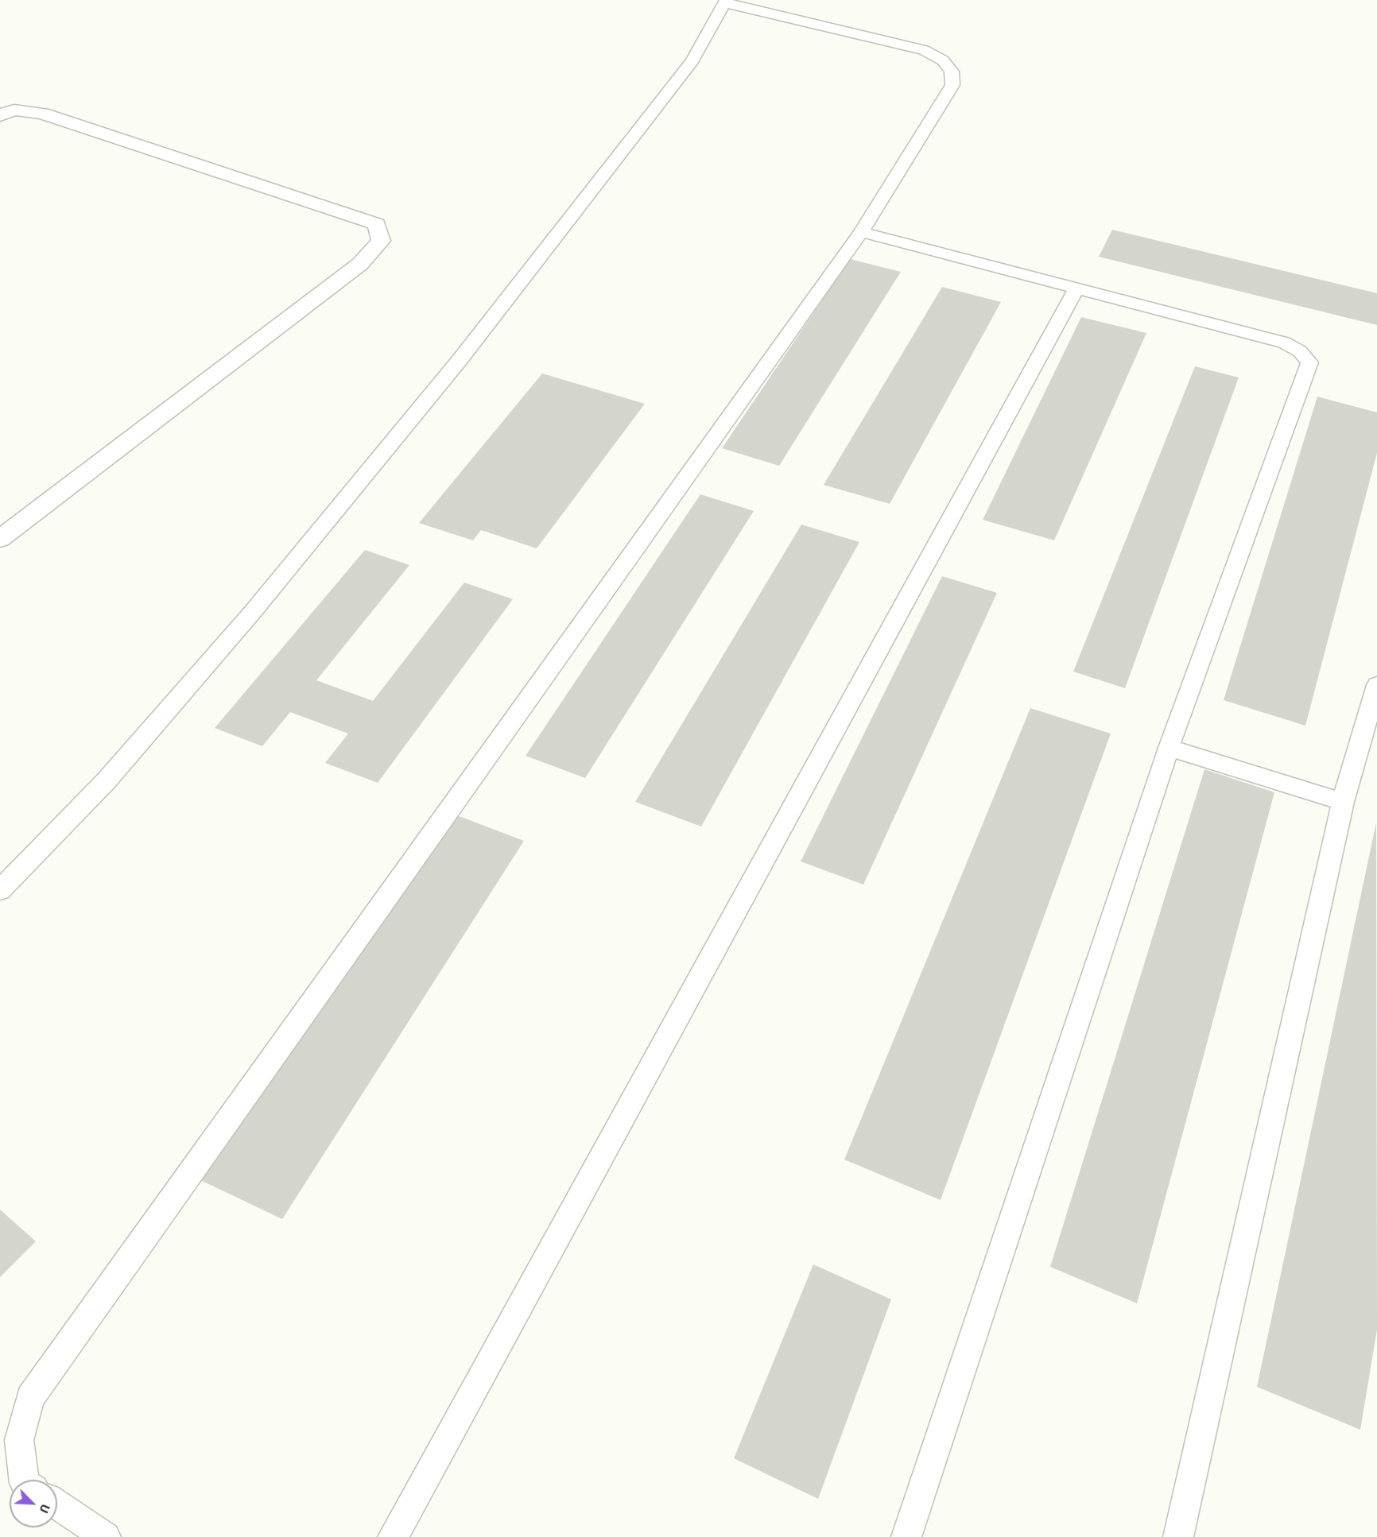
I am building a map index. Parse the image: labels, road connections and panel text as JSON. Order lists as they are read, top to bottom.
{
  "north": "bottom right"
}
